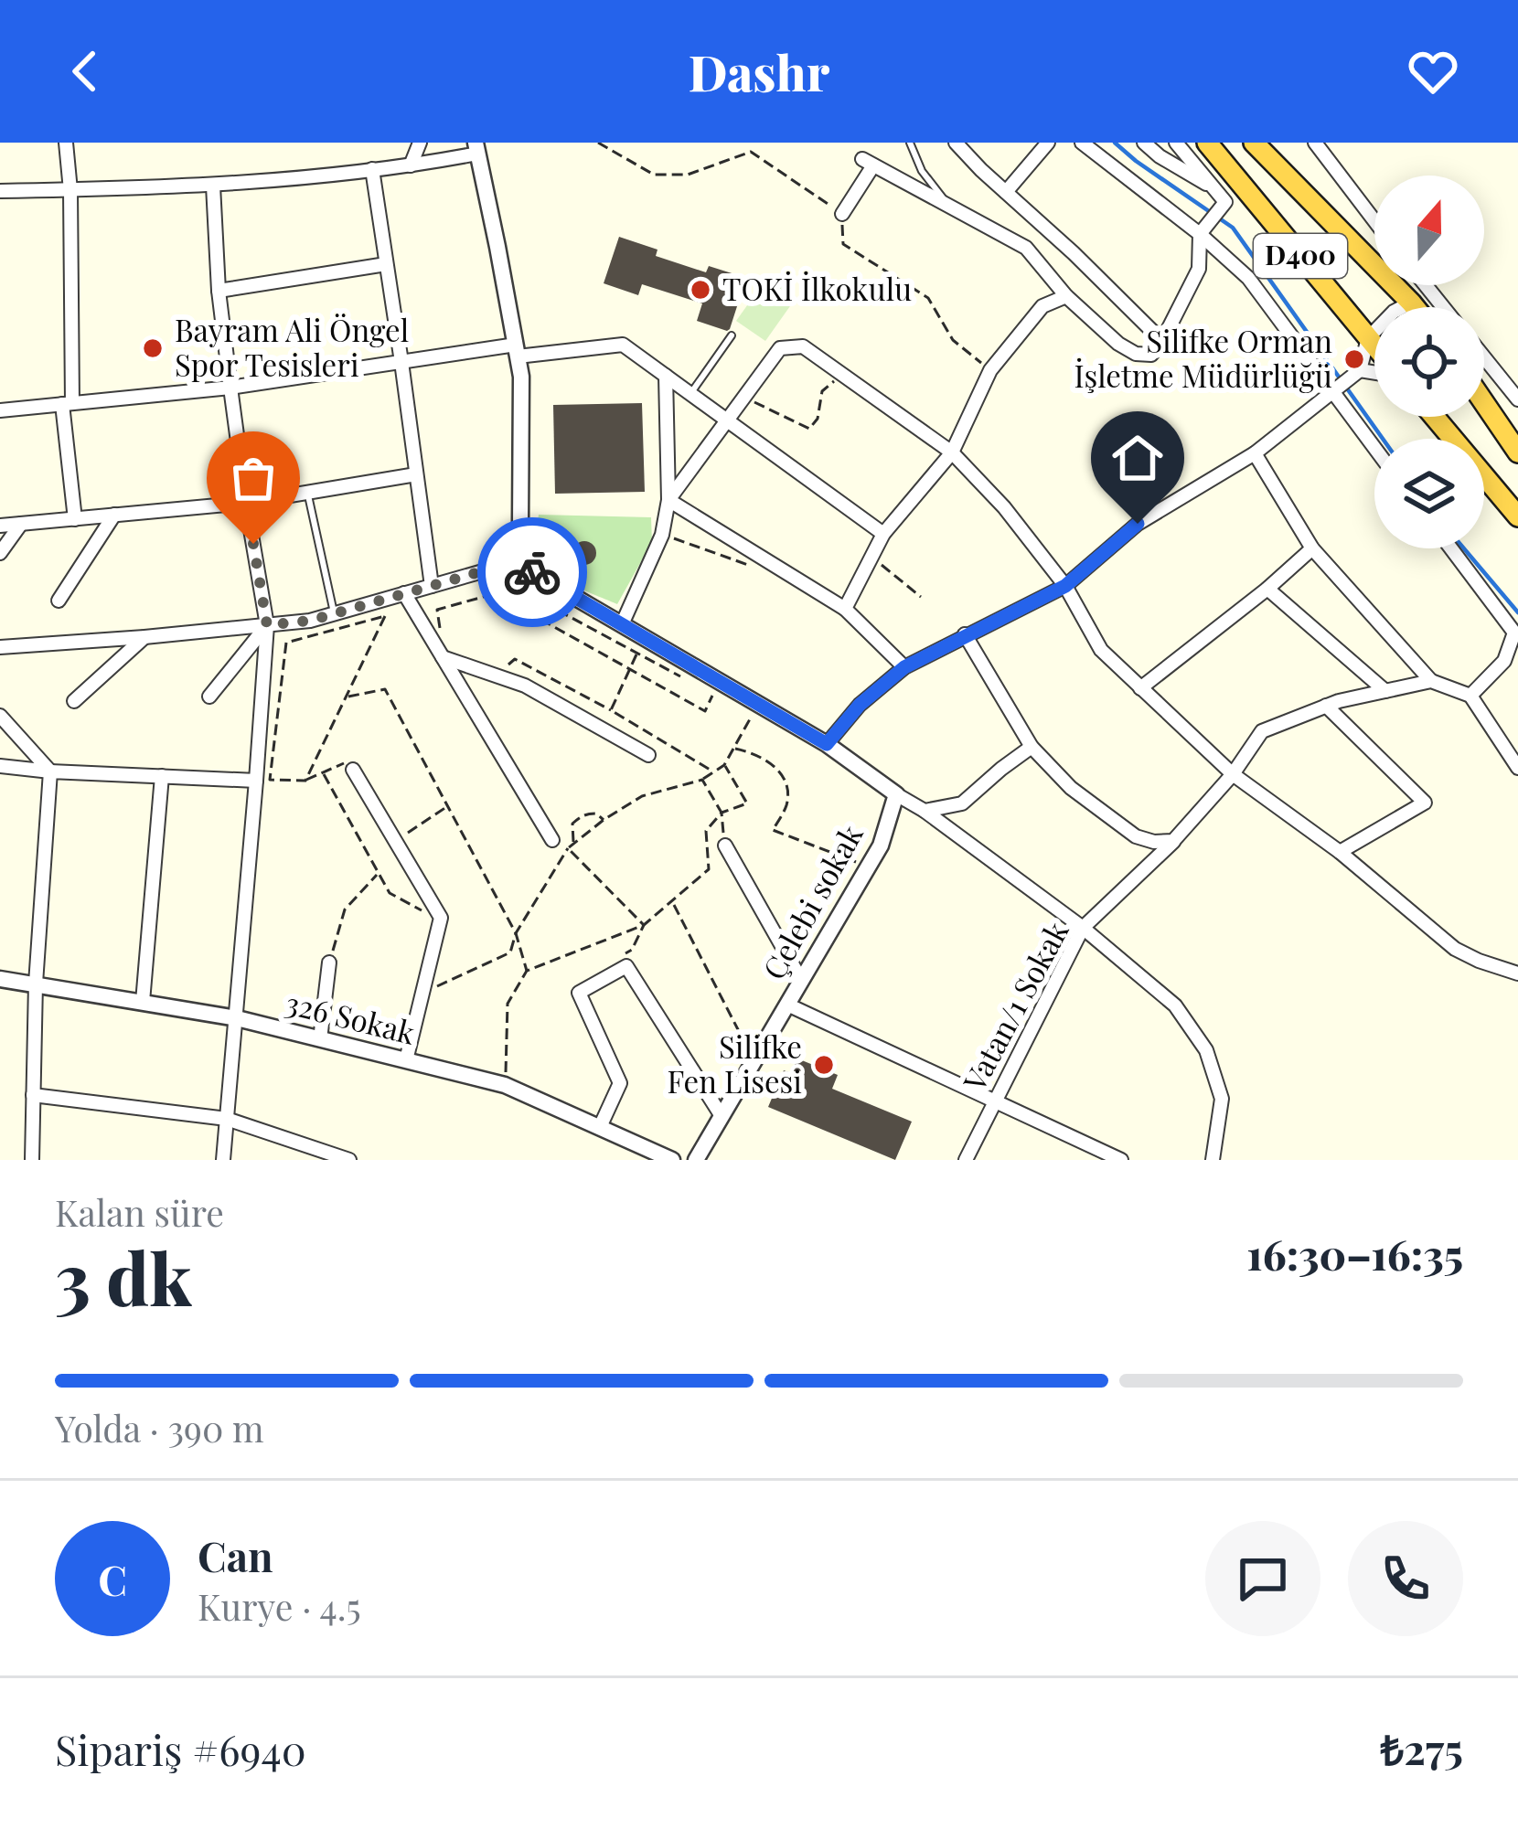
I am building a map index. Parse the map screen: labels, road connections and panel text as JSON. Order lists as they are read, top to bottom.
{
  "streets": {
    "highway": ["D400"],
    "street": ["Çelebi sokak", "Vatan/1 Sokak", "326 Sokak"]
  },
  "places": [
    "TOKİ İlkokulu",
    "Bayram Ali Öngel Spor Tesisleri",
    "Silifke Orman İşletme Müdürlüğü",
    "Silifke Fen Lisesi"
  ],
  "north": "top",
  "page": {
    "header": "Dashr",
    "heading": ["3 dk", "Kalan süre", "16:30–16:35"],
    "panel": [
      "Can",
      "Kurye · 4.5",
      "Sipariş #6940",
      "₺275"
    ],
    "bar": "Yolda · 390 m",
    "round": "C"
  }
}
